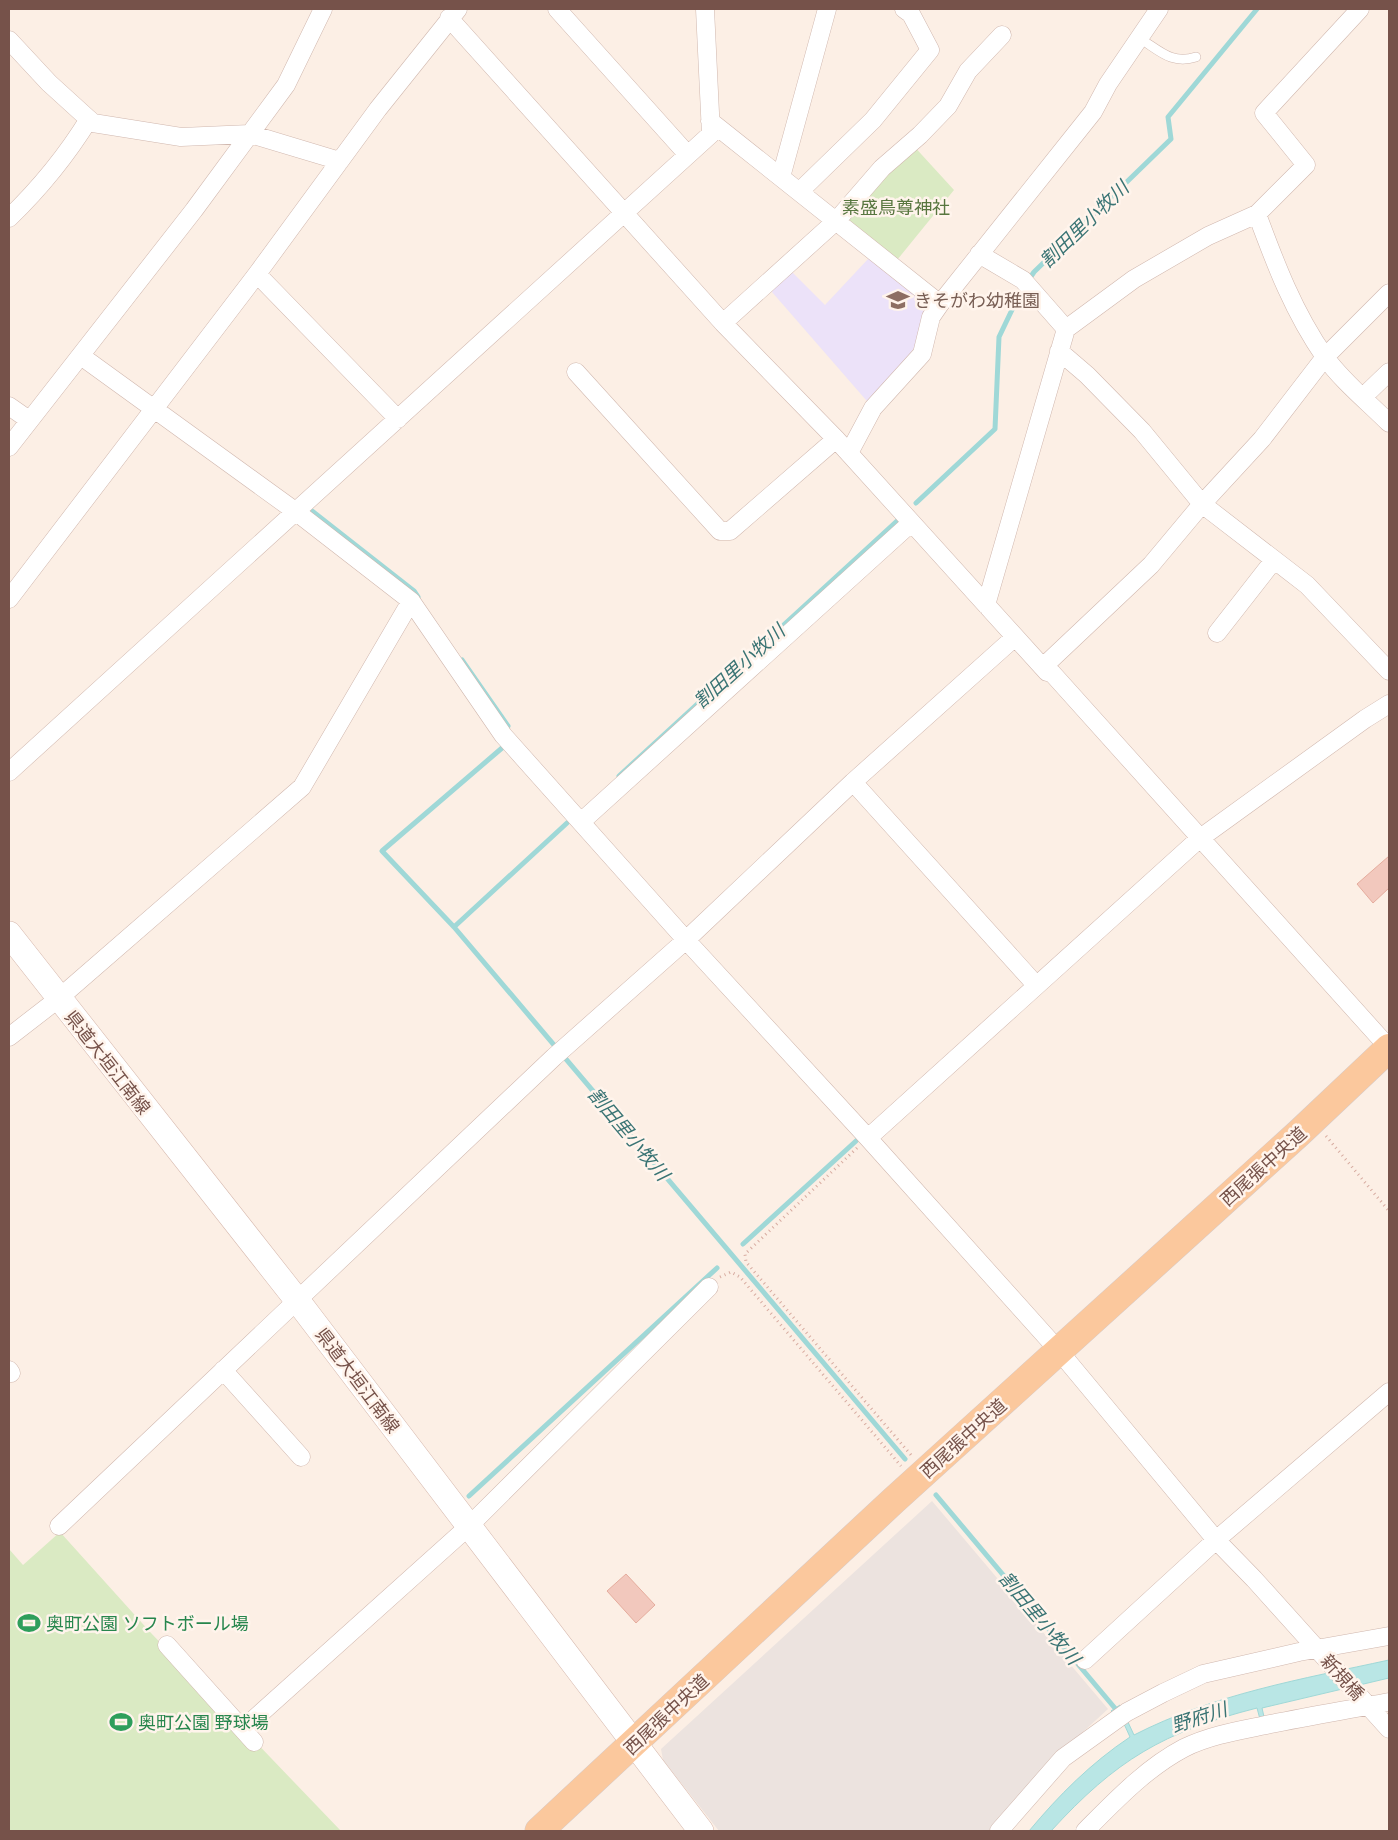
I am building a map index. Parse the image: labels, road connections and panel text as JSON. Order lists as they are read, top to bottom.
{
  "streets": {
    "main road": ["県道大垣江南線", "西尾張中央道"],
    "street": ["新規橋"]
  },
  "crossings": [
    ["県道大垣江南線", "西尾張中央道"],
    ["西尾張中央道", "新規橋"]
  ],
  "water": ["割田里小牧川", "野府川"],
  "parks": ["素盛鳥尊神社"],
  "places": {
    "school or university": ["きそがわ幼稚園"],
    "sports": ["奥町公園 ソフトボール場", "奥町公園 野球場"]
  }
}
